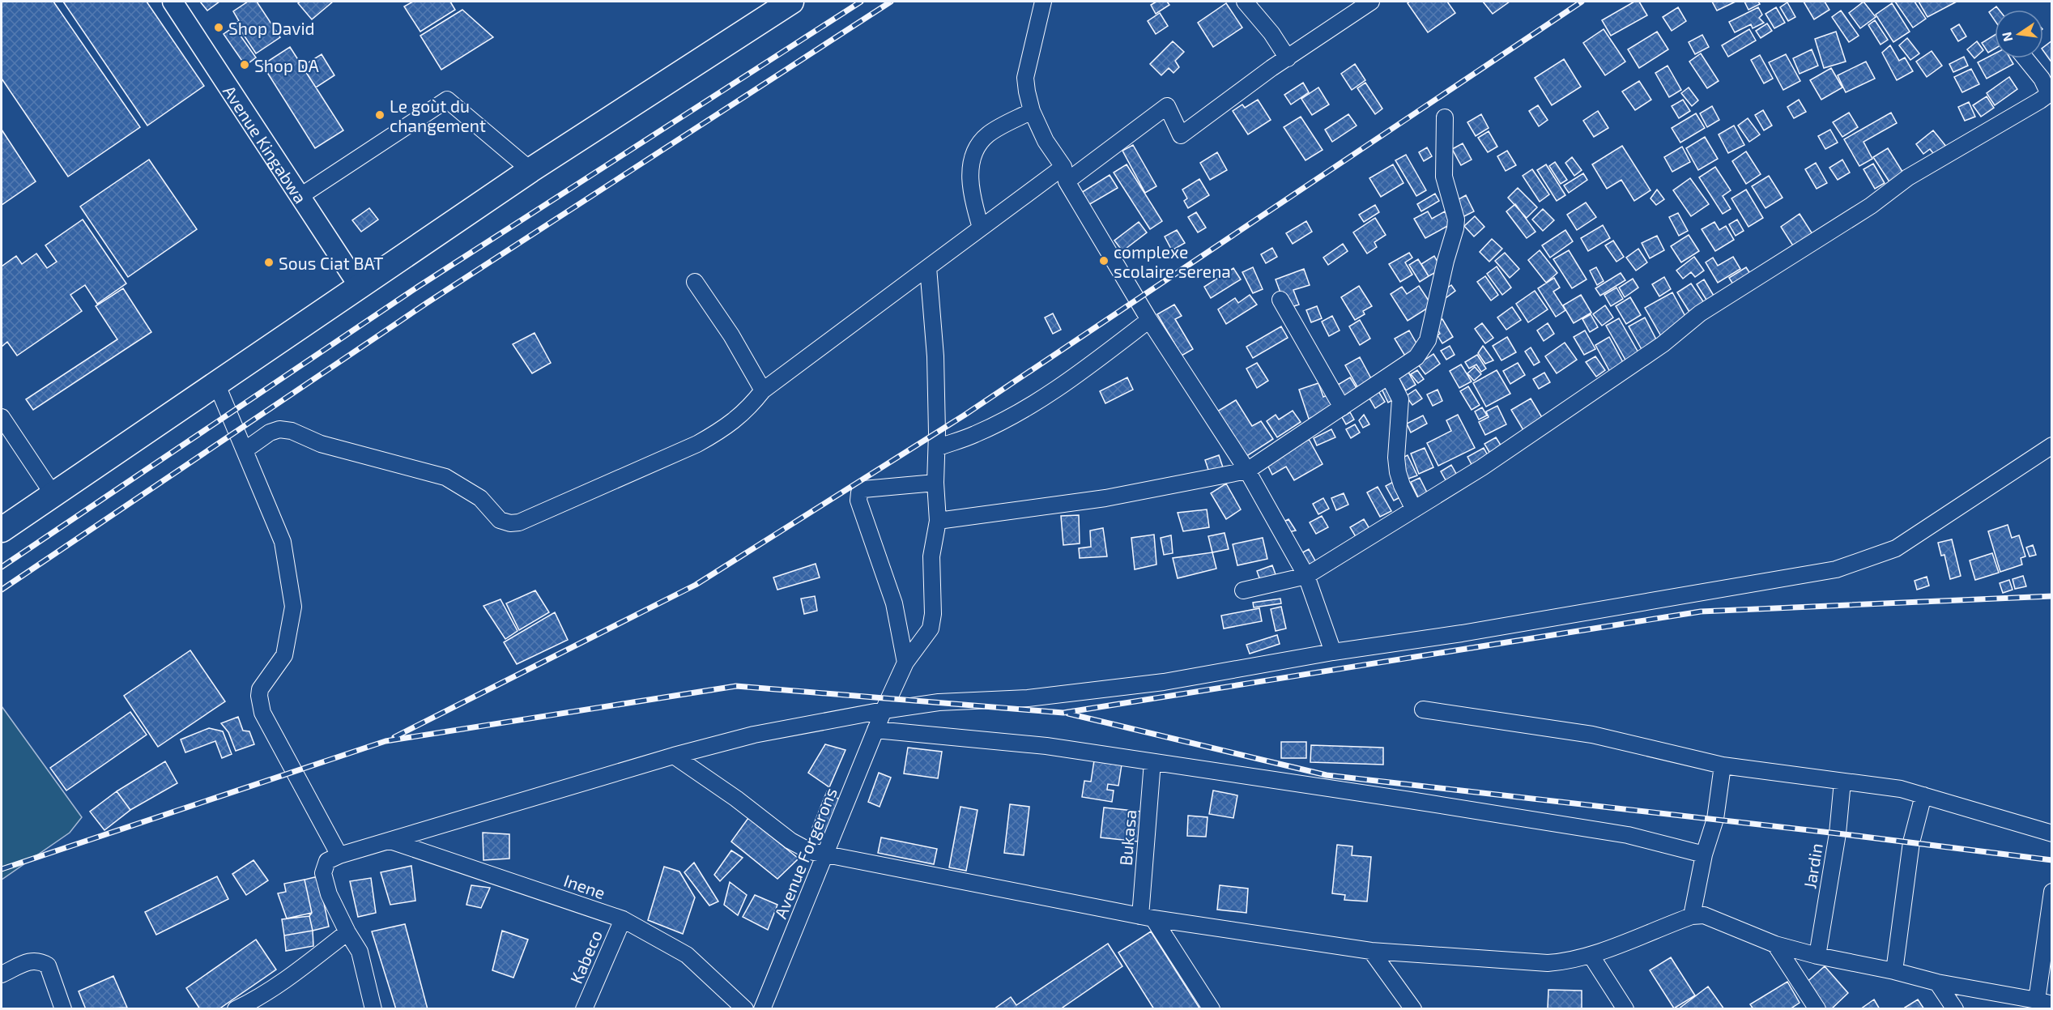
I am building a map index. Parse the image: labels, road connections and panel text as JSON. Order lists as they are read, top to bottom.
{
  "streets": {
    "street": [
      "Avenue Kingabwa",
      "Bukasa",
      "Avenue Forgerons",
      "Jardin",
      "Inene",
      "Kabeco"
    ]
  },
  "crossings": [
    ["Inene", "Kabeco"]
  ],
  "places": [
    "Shop David",
    "Shop DA",
    "Le goùt du changement",
    "complexe scolaire serena",
    "Sous Ciat BAT"
  ],
  "north": "left"
}
